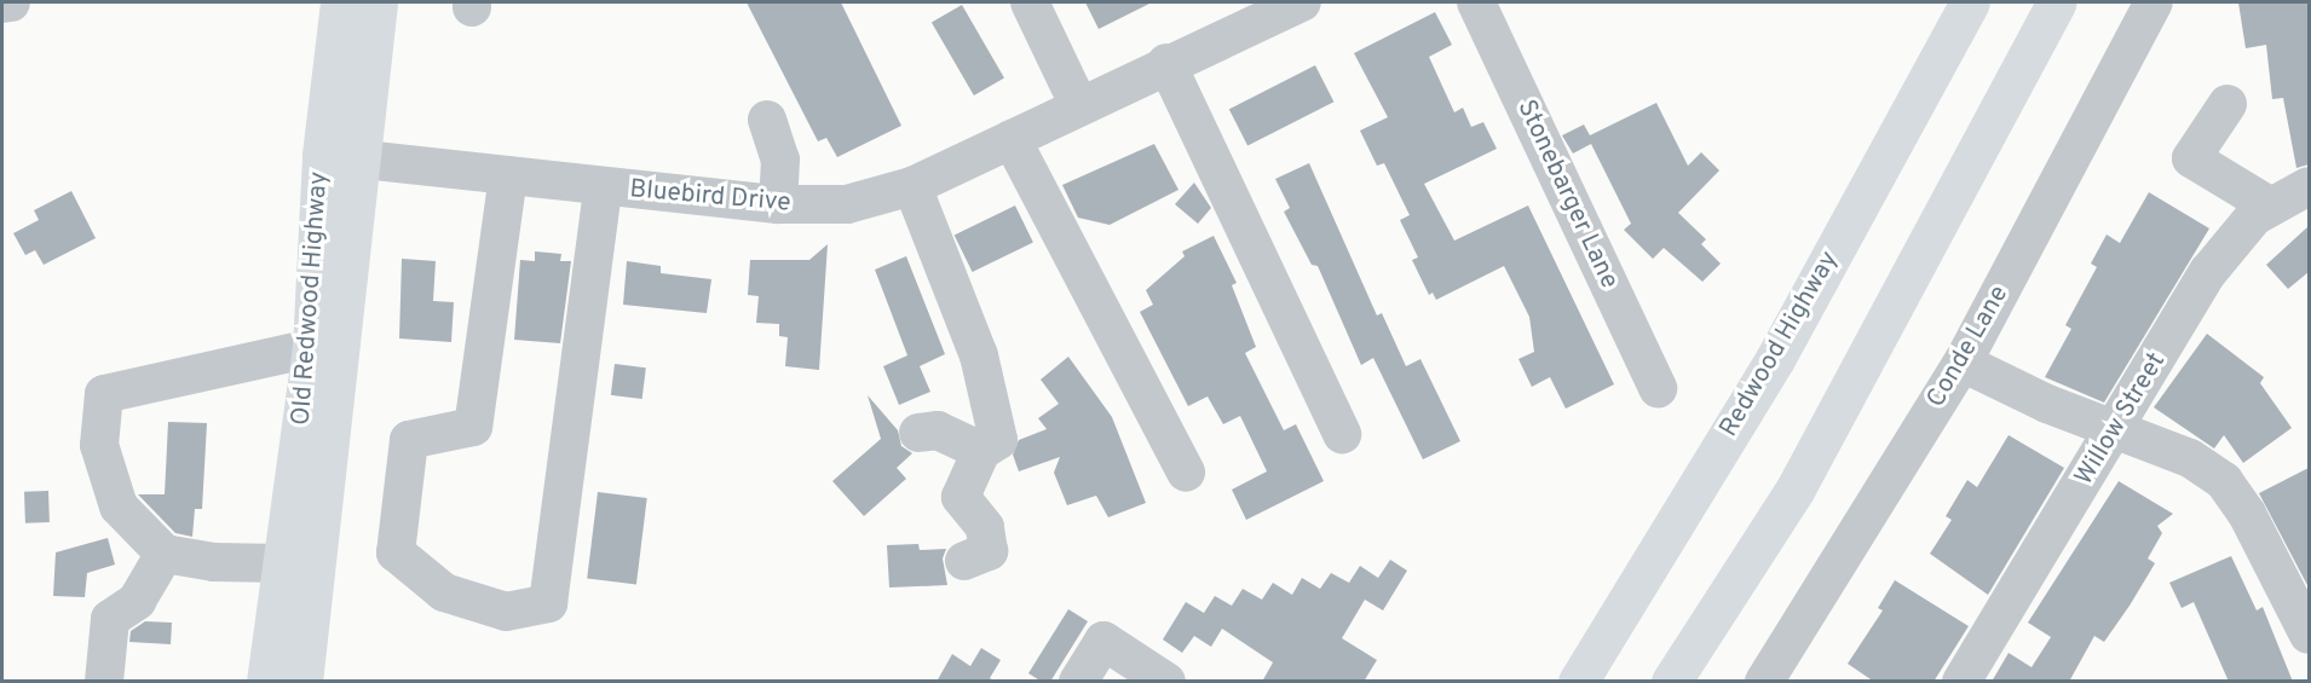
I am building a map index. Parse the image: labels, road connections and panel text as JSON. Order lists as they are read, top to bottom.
{
  "streets": {
    "main road": ["Old Redwood Highway", "Redwood Highway"],
    "street": [
      "Stonebarger Lane",
      "Bluebird Drive",
      "Conde Lane",
      "Willow Street"
    ]
  },
  "crossings": [
    ["Bluebird Drive", "Old Redwood Highway"]
  ]
}
